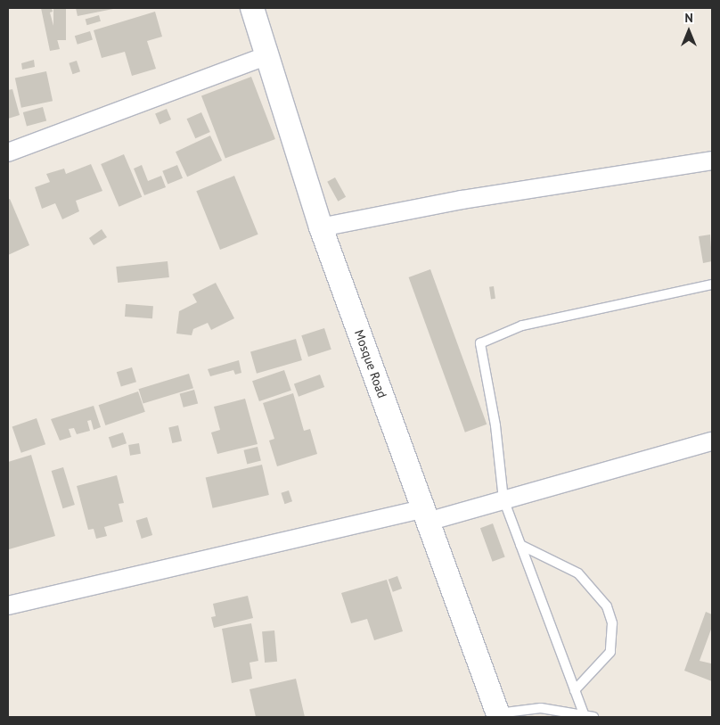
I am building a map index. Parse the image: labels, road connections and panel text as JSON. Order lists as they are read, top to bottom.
{
  "streets": {
    "street": ["Mosque Road"]
  },
  "north": "top"
}
